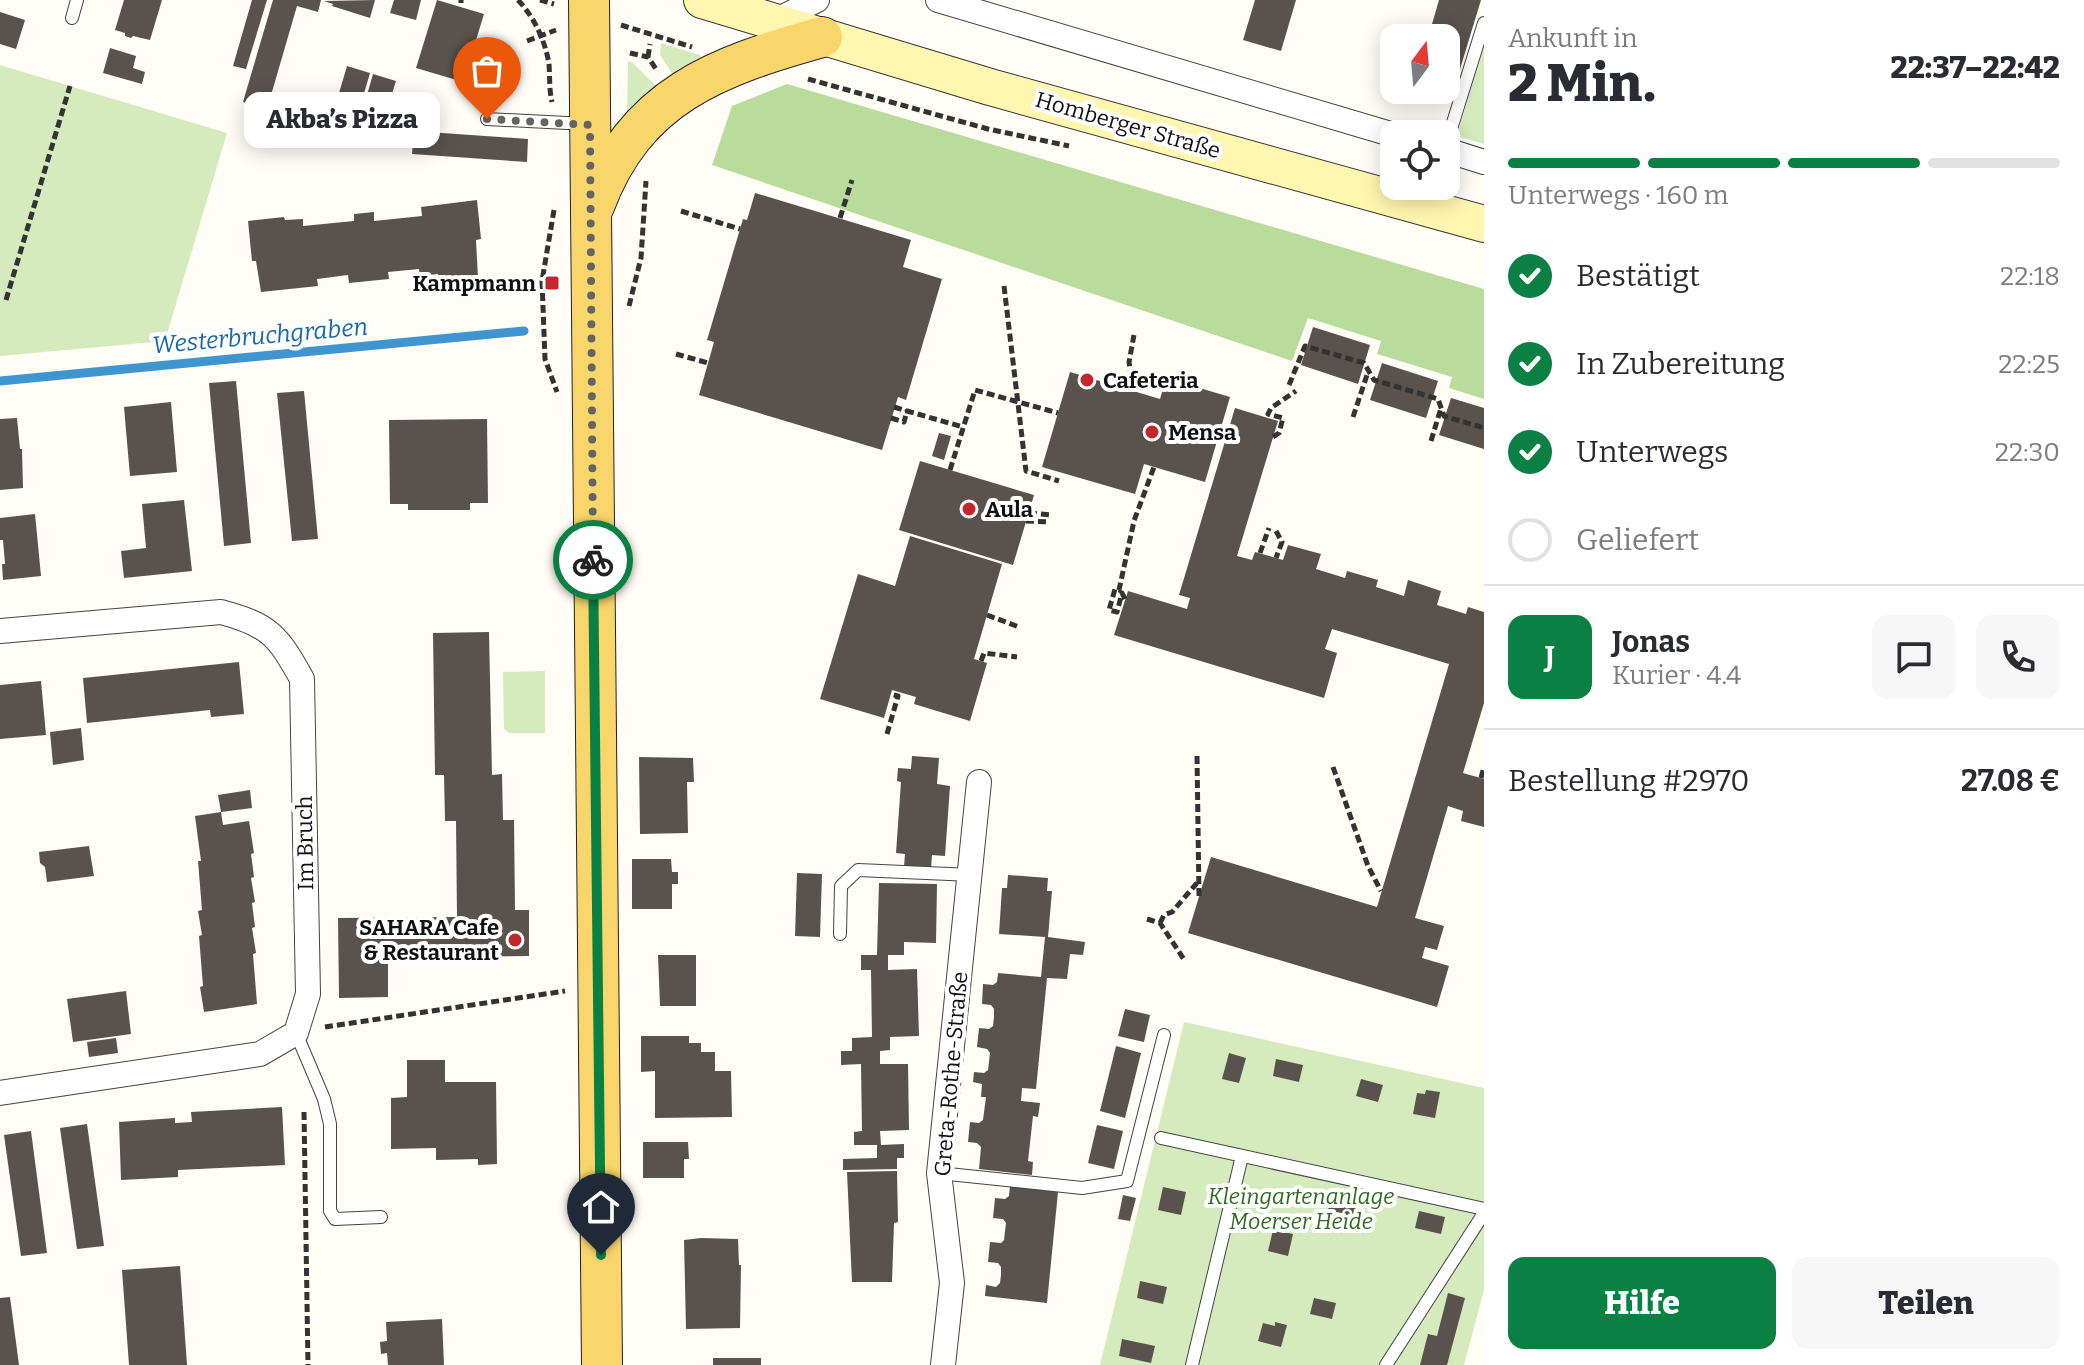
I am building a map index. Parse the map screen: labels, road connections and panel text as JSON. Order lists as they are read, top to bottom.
{
  "streets": {
    "main road": ["Homberger Straße"],
    "street": ["Im Bruch", "Greta-Rothe-Straße"]
  },
  "water": ["Westerbruchgraben"],
  "parks": ["Kleingartenanlage Moerser Heide"],
  "places": {
    "other": [
      "Akba’s Pizza",
      "Cafeteria",
      "Mensa",
      "Aula",
      "SAHARA Cafe & Restaurant"
    ],
    "transit": ["Kampmann"]
  },
  "north": "top",
  "page": {
    "heading": ["2 Min.", "Ankunft in", "22:37–22:42"],
    "panel": [
      "Jonas",
      "Kurier · 4.4",
      "Bestellung #2970",
      "27.08 €"
    ],
    "bubble": "Akba’s Pizza",
    "bar": "Unterwegs · 160 m",
    "list": [
      ["Bestätigt", "22:18"],
      ["In Zubereitung", "22:25"],
      ["Unterwegs", "22:30"],
      "Geliefert"
    ],
    "round": "J",
    "buttons": ["Hilfe", "Teilen"]
  }
}
